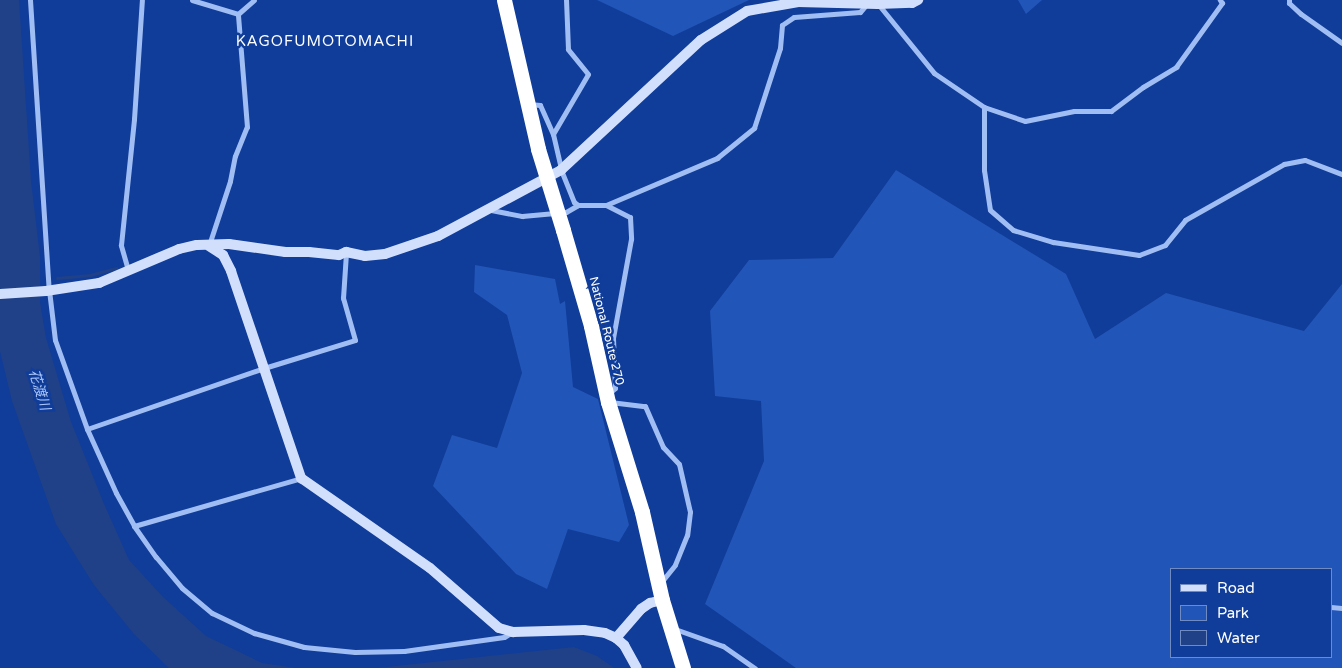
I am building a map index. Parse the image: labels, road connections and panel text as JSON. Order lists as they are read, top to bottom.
{
  "streets": {
    "highway": ["National Route 270"]
  },
  "districts": ["KAGOFUMOTOMACHI"],
  "water": ["花渡川"],
  "legend": ["Road", "Park", "Water"]
}
